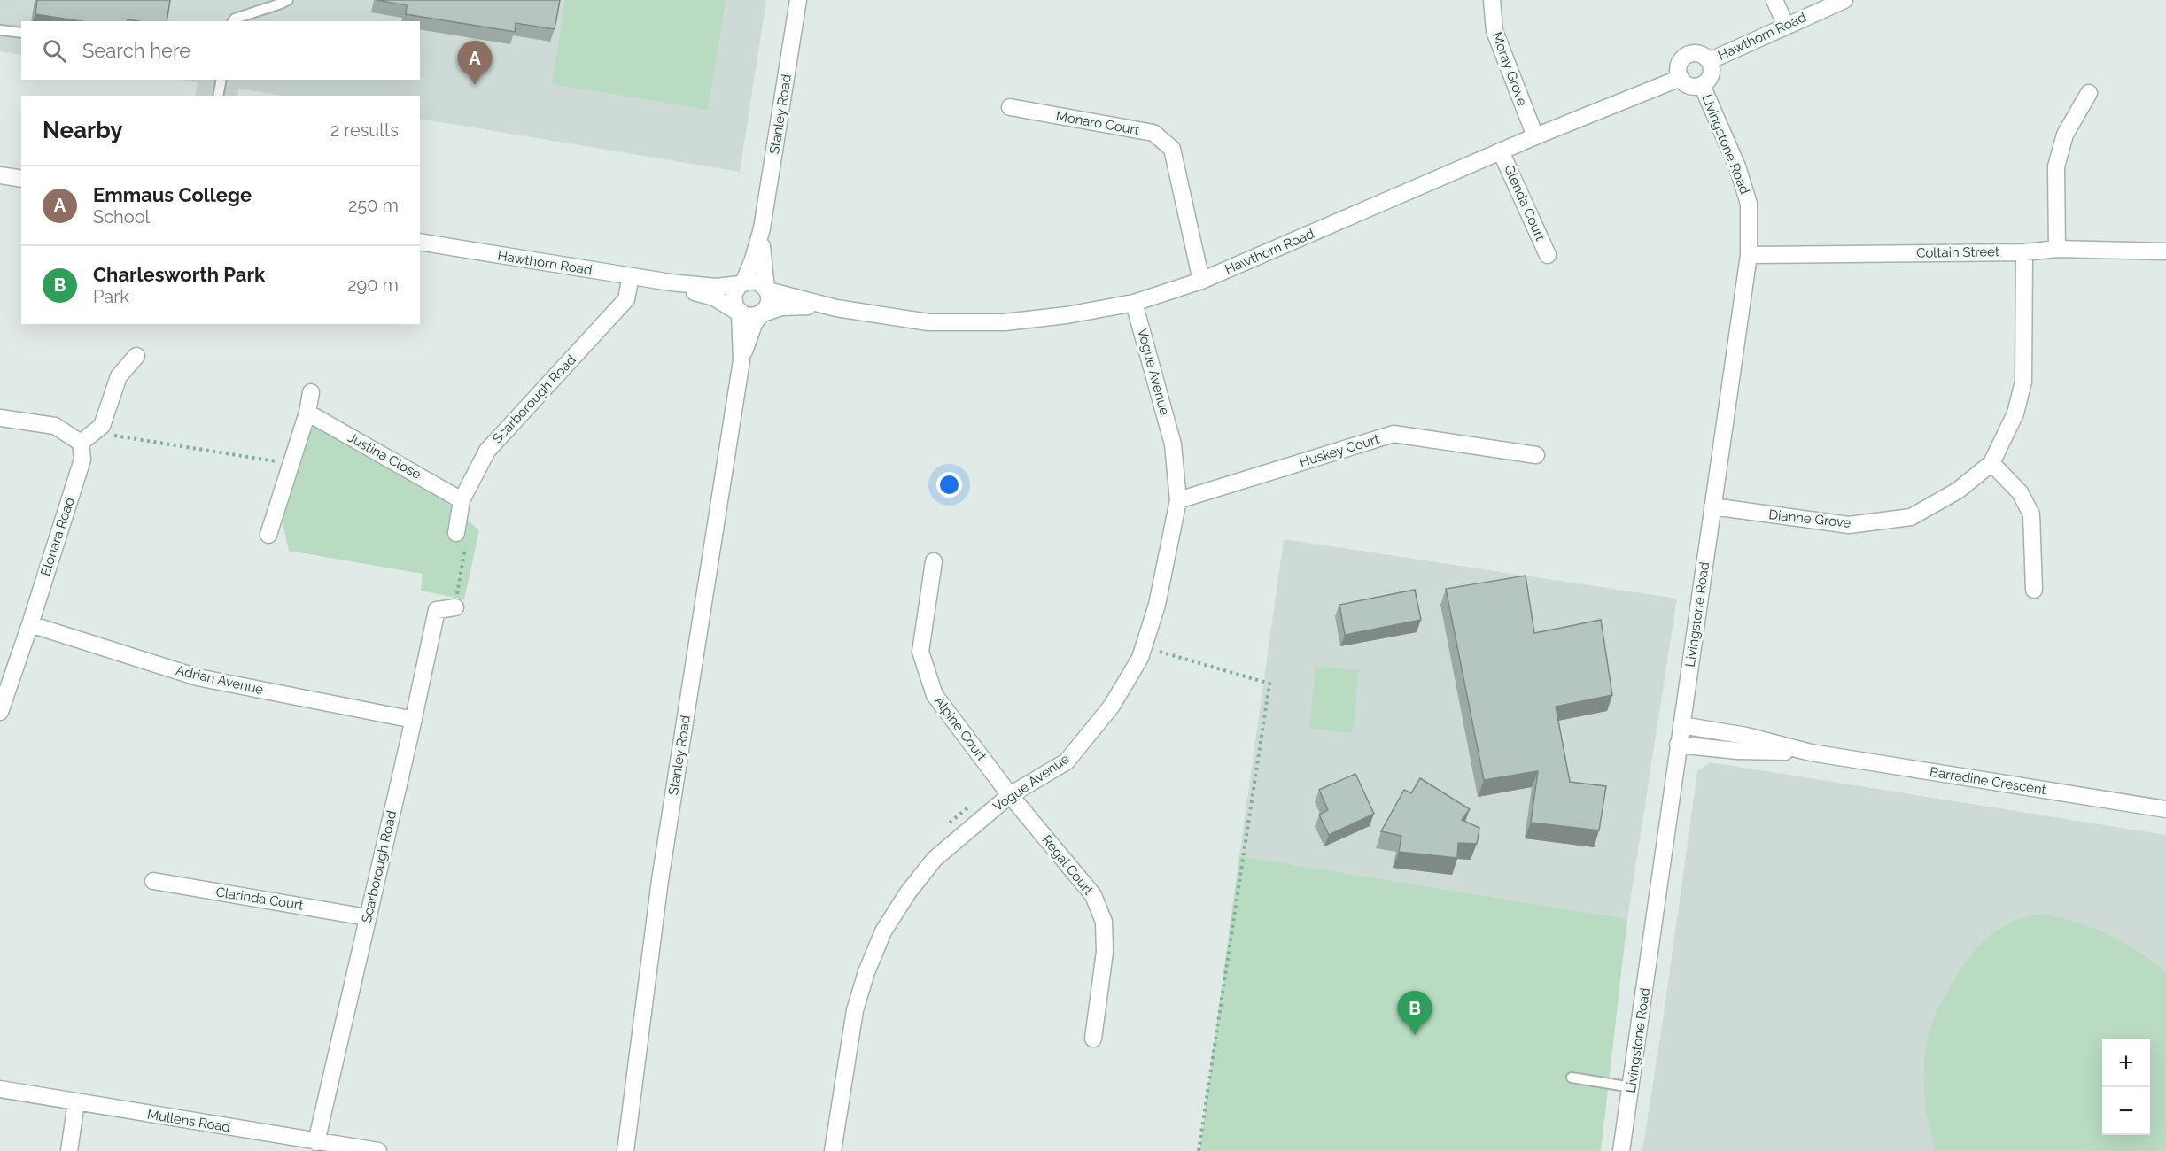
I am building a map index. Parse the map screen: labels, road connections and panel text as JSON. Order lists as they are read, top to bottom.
{
  "streets": {
    "street": [
      "Hawthorn Road",
      "Moray Grove",
      "Stanley Road",
      "Monaro Court",
      "Livingstone Road",
      "Glenda Court",
      "Coltain Street",
      "Vogue Avenue",
      "Scarborough Road",
      "Huskey Court",
      "Justina Close",
      "Dianne Grove",
      "Elonara Road",
      "Adrian Avenue",
      "Alpine Court",
      "Barradine Crescent",
      "Regal Court",
      "Clarinda Court",
      "Mullens Road"
    ]
  },
  "crossings": [
    ["Hawthorn Road", "Moray Grove"],
    ["Hawthorn Road", "Stanley Road"],
    ["Hawthorn Road", "Monaro Court"],
    ["Hawthorn Road", "Livingstone Road"],
    ["Hawthorn Road", "Glenda Court"],
    ["Hawthorn Road", "Vogue Avenue"],
    ["Hawthorn Road", "Scarborough Road"],
    ["Livingstone Road", "Coltain Street"],
    ["Livingstone Road", "Dianne Grove"],
    ["Livingstone Road", "Barradine Crescent"],
    ["Coltain Street", "Dianne Grove"],
    ["Vogue Avenue", "Huskey Court"],
    ["Vogue Avenue", "Alpine Court"],
    ["Vogue Avenue", "Regal Court"],
    ["Scarborough Road", "Justina Close"],
    ["Scarborough Road", "Adrian Avenue"],
    ["Scarborough Road", "Clarinda Court"],
    ["Scarborough Road", "Mullens Road"],
    ["Elonara Road", "Adrian Avenue"],
    ["Alpine Court", "Regal Court"]
  ],
  "page": {
    "search": "Search here",
    "pins": ["A", "B"],
    "heading": ["Nearby", "2 results"],
    "list": [
      {
        "mark": "A",
        "name": "Emmaus College",
        "note": "School",
        "value": "250 m"
      },
      {
        "mark": "B",
        "name": "Charlesworth Park",
        "note": "Park",
        "value": "290 m"
      }
    ],
    "map_buttons": ["+", "−"]
  }
}
